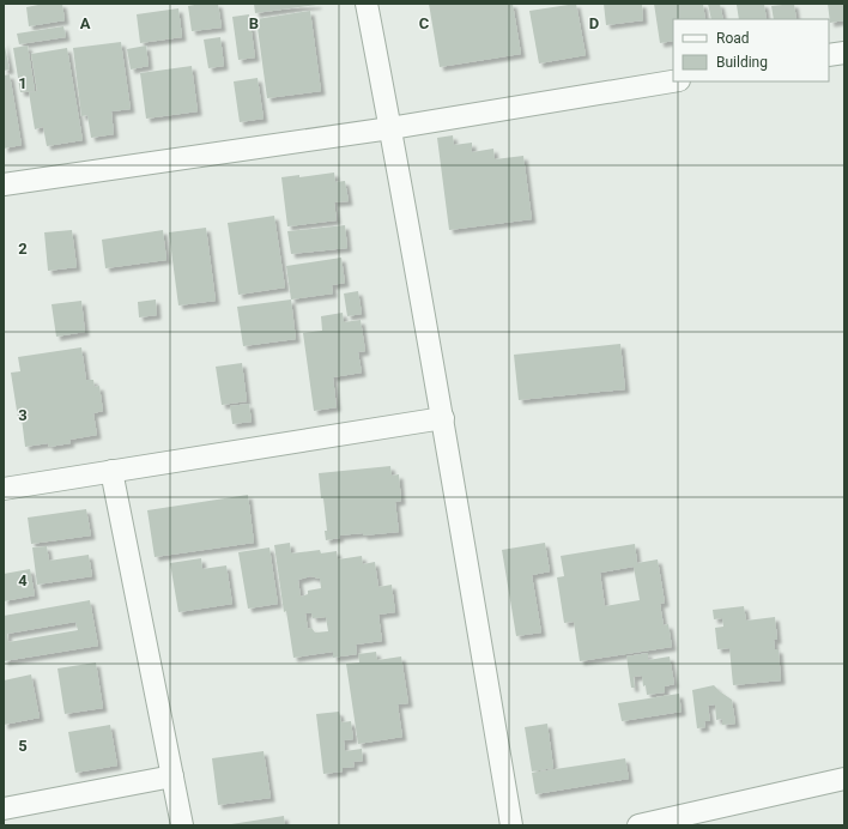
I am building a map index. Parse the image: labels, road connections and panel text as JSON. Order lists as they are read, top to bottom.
{
  "legend": ["Road", "Building"],
  "grid": {
    "columns": [
      "A",
      "B",
      "C",
      "D"
    ],
    "rows": [
      "1",
      "2",
      "3",
      "4",
      "5"
    ]
  }
}
